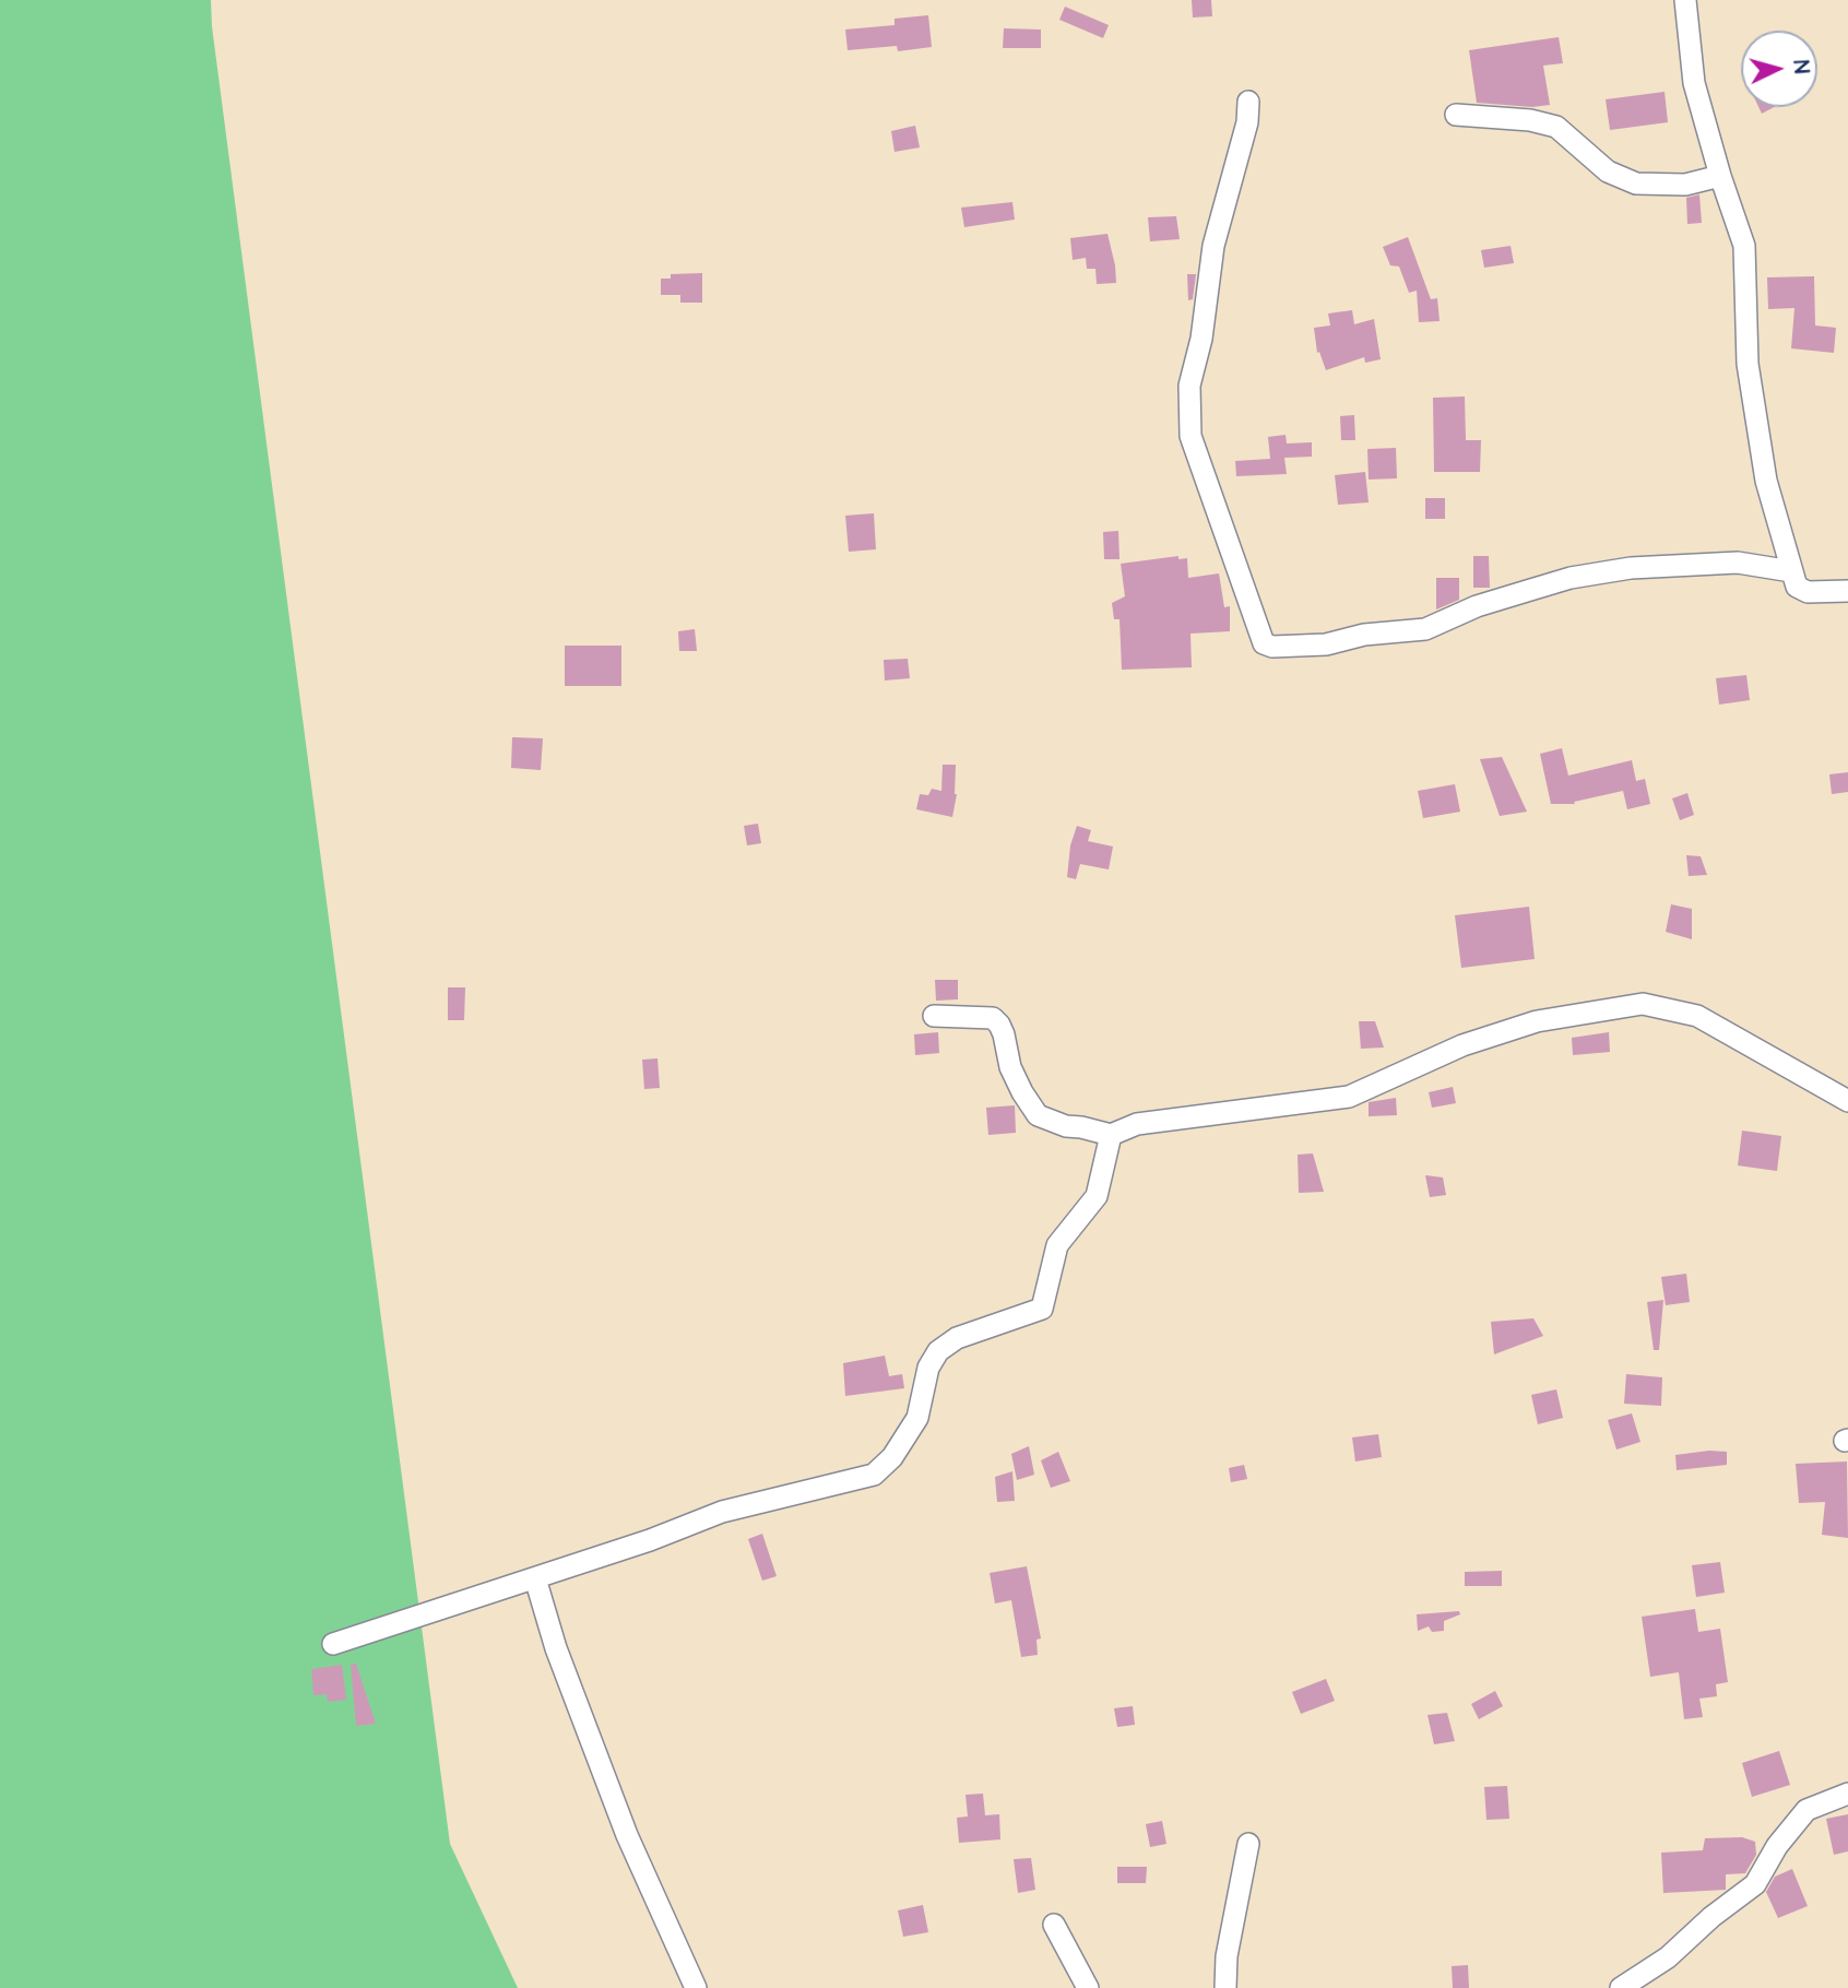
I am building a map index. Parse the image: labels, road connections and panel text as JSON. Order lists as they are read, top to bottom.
{
  "north": "right"
}
